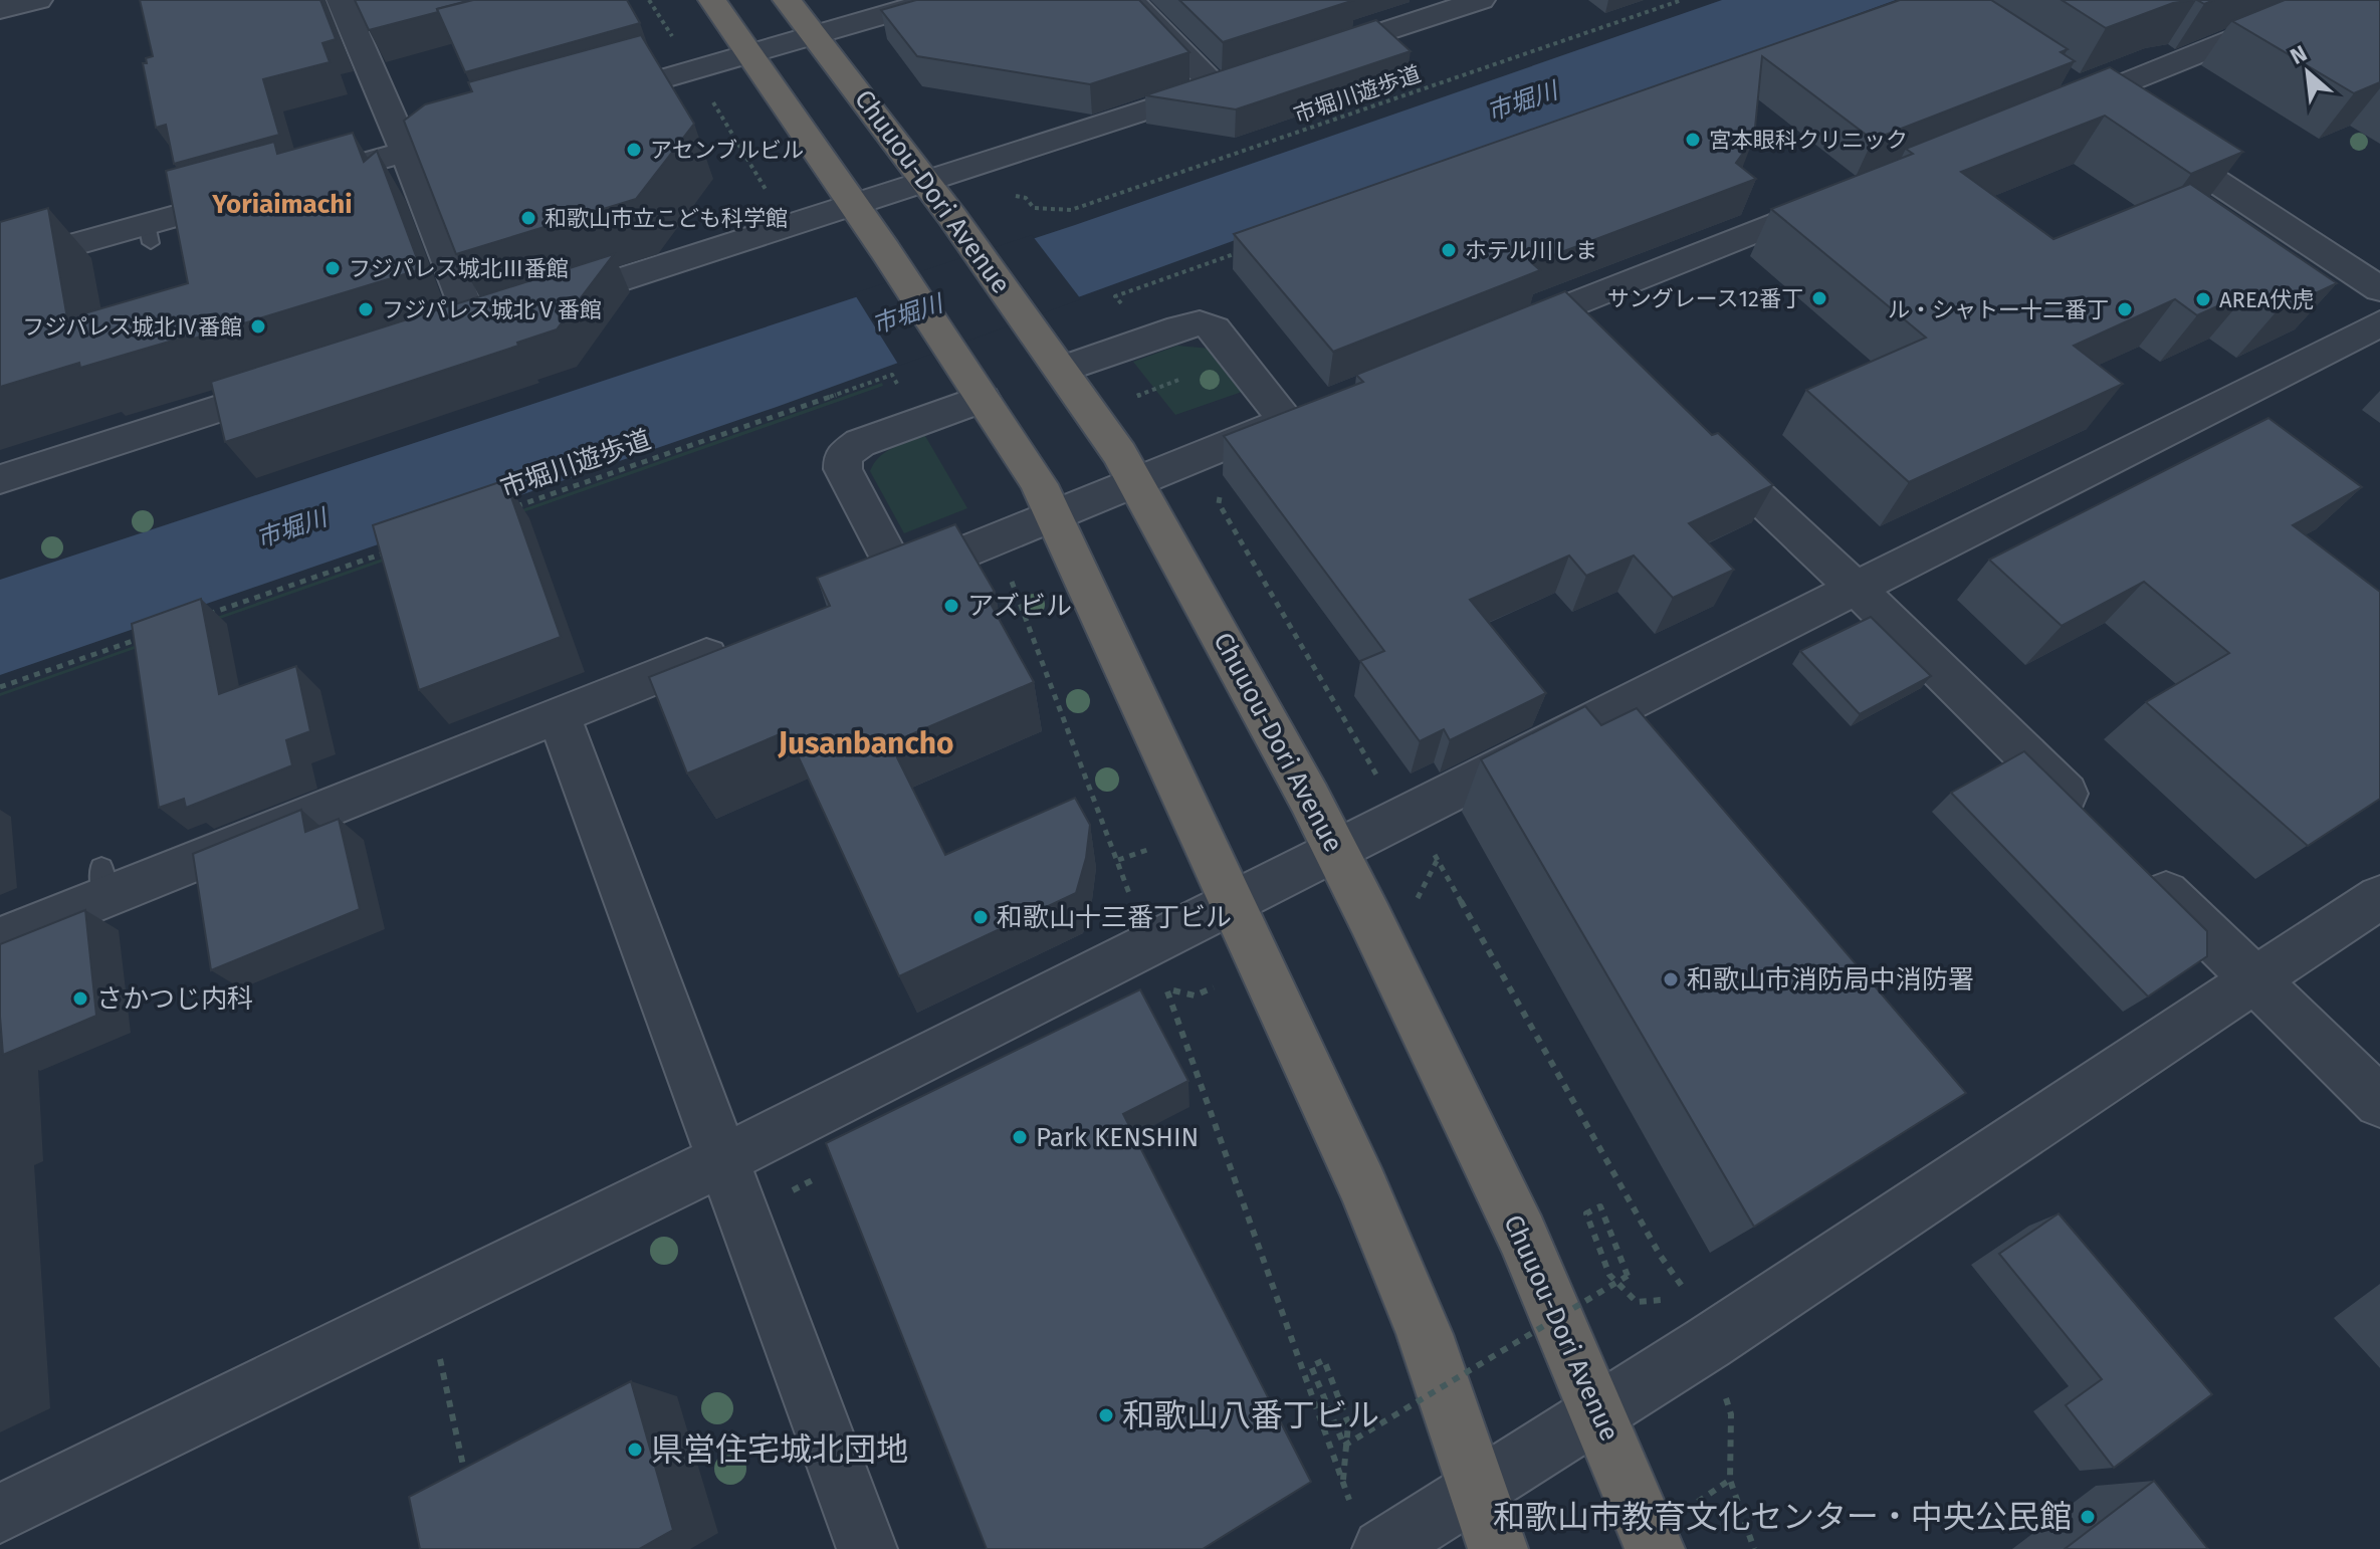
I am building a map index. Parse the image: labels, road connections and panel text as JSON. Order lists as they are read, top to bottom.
{
  "streets": {
    "highway": ["Chuuou-Dori Avenue"],
    "path": ["市堀川遊歩道"]
  },
  "districts": ["Yoriaimachi", "Jusanbancho"],
  "water": ["市堀川"],
  "places": [
    "宮本眼科クリニック",
    "アセンブルビル",
    "和歌山市立こども科学館",
    "ホテル川しま",
    "フジパレス城北Ⅲ番館",
    "サングレース12番丁",
    "AREA伏虎",
    "フジパレス城北Ⅴ番館",
    "ル・シャトー十二番丁",
    "フジパレス城北Ⅳ番館",
    "アズビル",
    "和歌山十三番丁ビル",
    "和歌山市消防局中消防署",
    "さかつじ内科",
    "Park KENSHIN",
    "和歌山八番丁ビル",
    "県営住宅城北団地",
    "和歌山市教育文化センター・中央公民館"
  ],
  "north": "top left"
}
